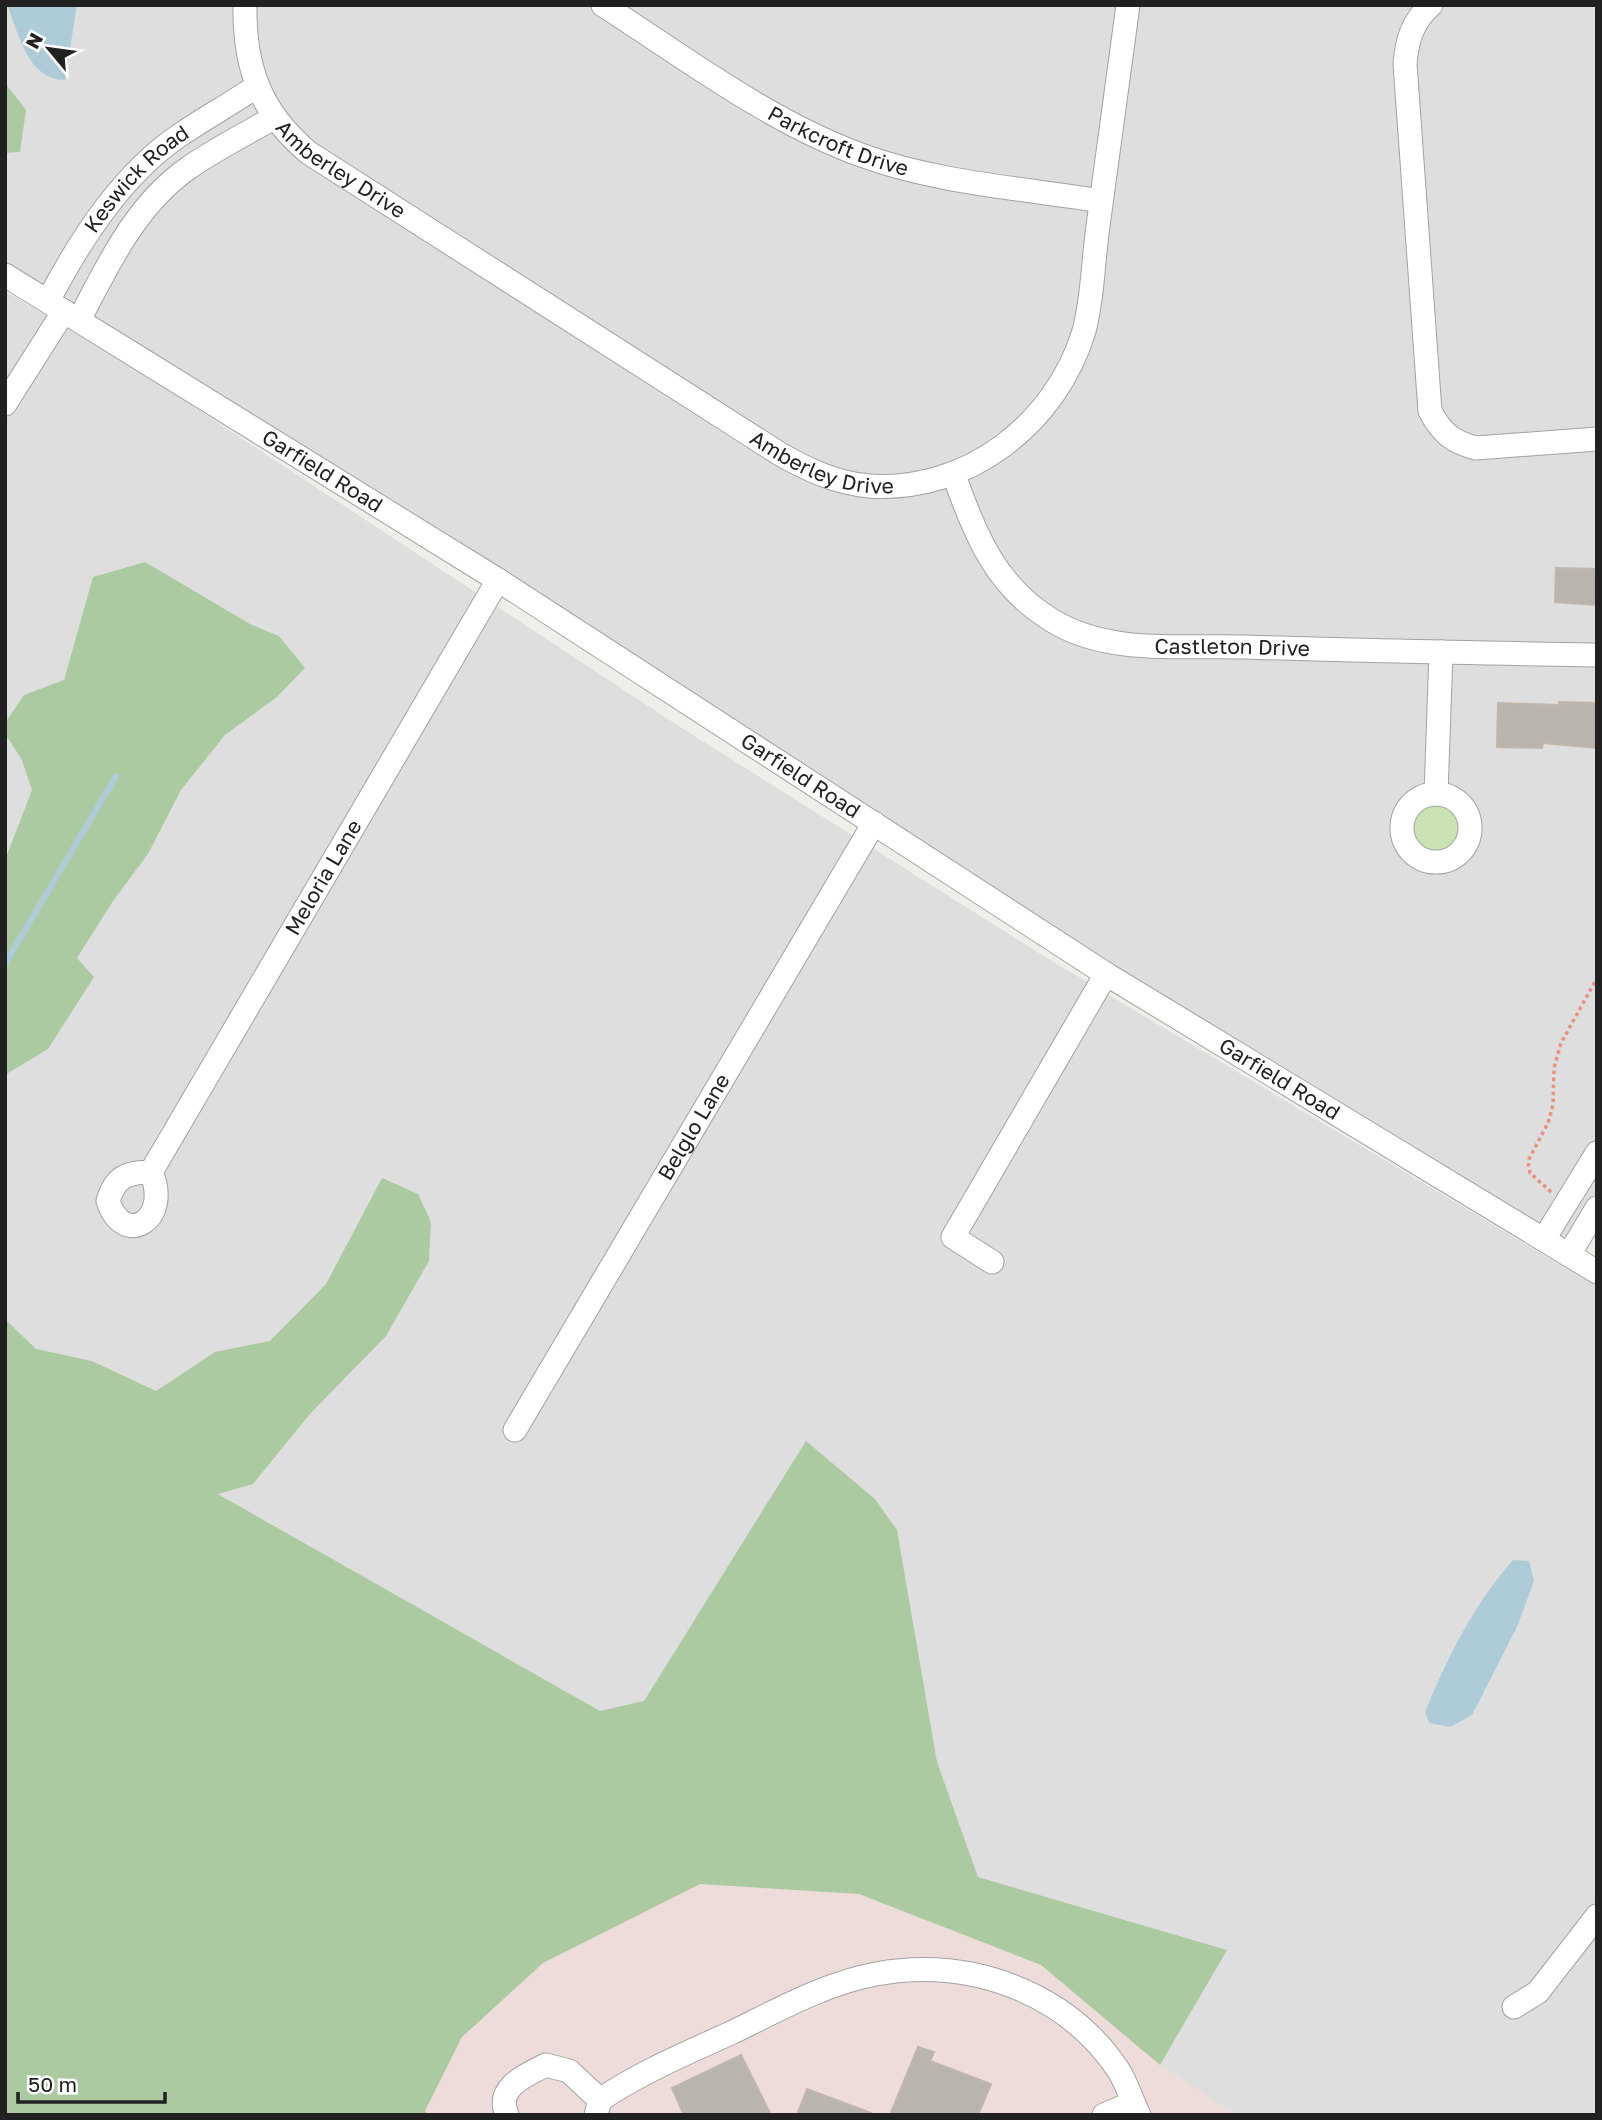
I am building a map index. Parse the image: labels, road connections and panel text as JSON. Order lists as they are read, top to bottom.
{
  "streets": {
    "street": [
      "Parkcroft Drive",
      "Amberley Drive",
      "Keswick Road",
      "Garfield Road",
      "Castleton Drive",
      "Meloria Lane",
      "Belglo Lane"
    ]
  },
  "crossings": [
    ["Parkcroft Drive", "Amberley Drive"],
    ["Amberley Drive", "Keswick Road"],
    ["Amberley Drive", "Castleton Drive"],
    ["Keswick Road", "Garfield Road"],
    ["Garfield Road", "Meloria Lane"],
    ["Garfield Road", "Belglo Lane"]
  ],
  "scale_bar": "50 m",
  "north": "top left"
}
